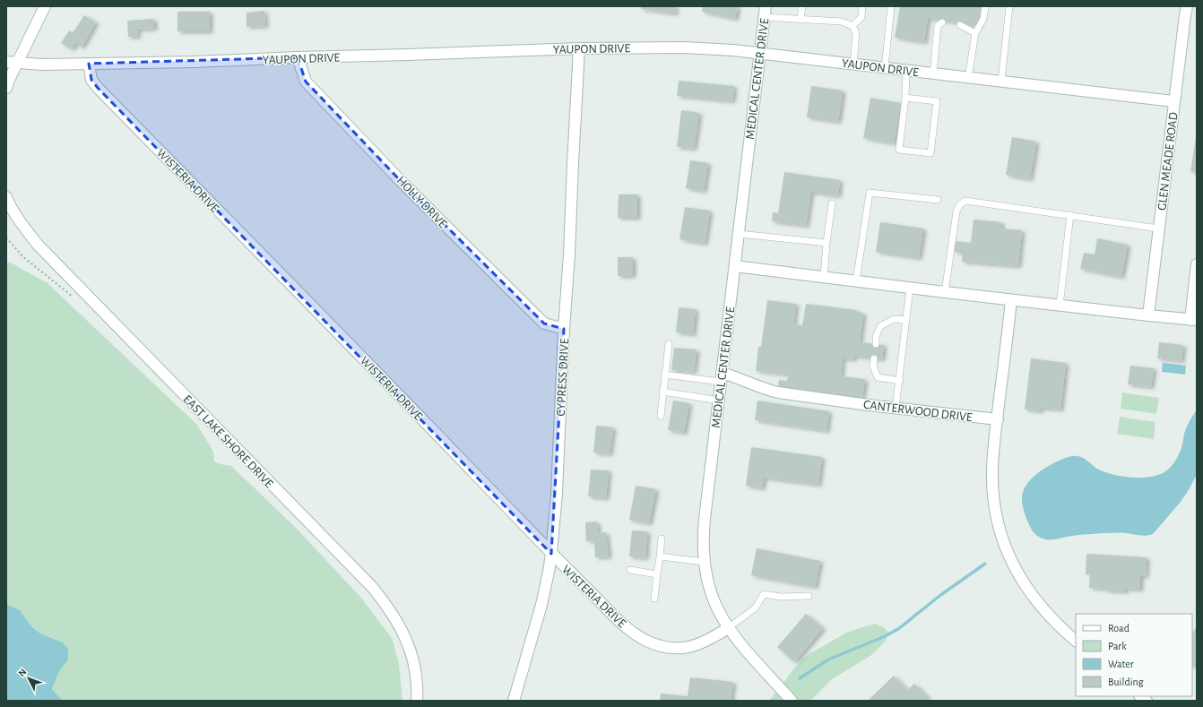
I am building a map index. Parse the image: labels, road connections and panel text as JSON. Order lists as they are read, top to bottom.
{
  "streets": {
    "street": [
      "YAUPON DRIVE",
      "MEDICAL CENTER DRIVE",
      "GLEN MEADE ROAD",
      "WISTERIA DRIVE",
      "HOLLY DRIVE",
      "CYPRESS DRIVE",
      "CANTERWOOD DRIVE",
      "EAST LAKE SHORE DRIVE"
    ]
  },
  "crossings": [
    ["YAUPON DRIVE", "MEDICAL CENTER DRIVE"],
    ["YAUPON DRIVE", "GLEN MEADE ROAD"],
    ["YAUPON DRIVE", "WISTERIA DRIVE"],
    ["YAUPON DRIVE", "HOLLY DRIVE"],
    ["YAUPON DRIVE", "CYPRESS DRIVE"],
    ["MEDICAL CENTER DRIVE", "WISTERIA DRIVE"],
    ["MEDICAL CENTER DRIVE", "CANTERWOOD DRIVE"],
    ["WISTERIA DRIVE", "CYPRESS DRIVE"],
    ["HOLLY DRIVE", "CYPRESS DRIVE"]
  ],
  "legend": [
    "Road",
    "Park",
    "Water",
    "Building"
  ],
  "north": "top left"
}
